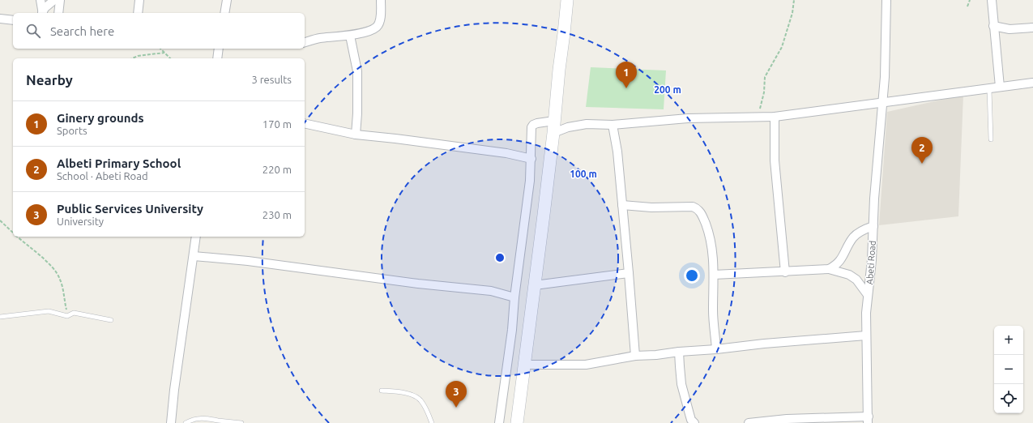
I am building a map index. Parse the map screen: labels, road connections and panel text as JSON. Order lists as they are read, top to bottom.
{
  "streets": {
    "street": ["Abeti Road"]
  },
  "page": {
    "search": "Search here",
    "heading": ["Nearby", "3 results"],
    "pins": ["1", "2", "3"],
    "list": [
      {
        "mark": "1",
        "name": "Ginery grounds",
        "note": "Sports",
        "value": "170 m"
      },
      {
        "mark": "2",
        "name": "Albeti Primary School",
        "note": "School · Abeti Road",
        "value": "220 m"
      },
      {
        "mark": "3",
        "name": "Public Services University",
        "note": "University",
        "value": "230 m"
      }
    ],
    "map_buttons": ["+", "−"]
  },
  "rings": ["200 m", "100 m"]
}
